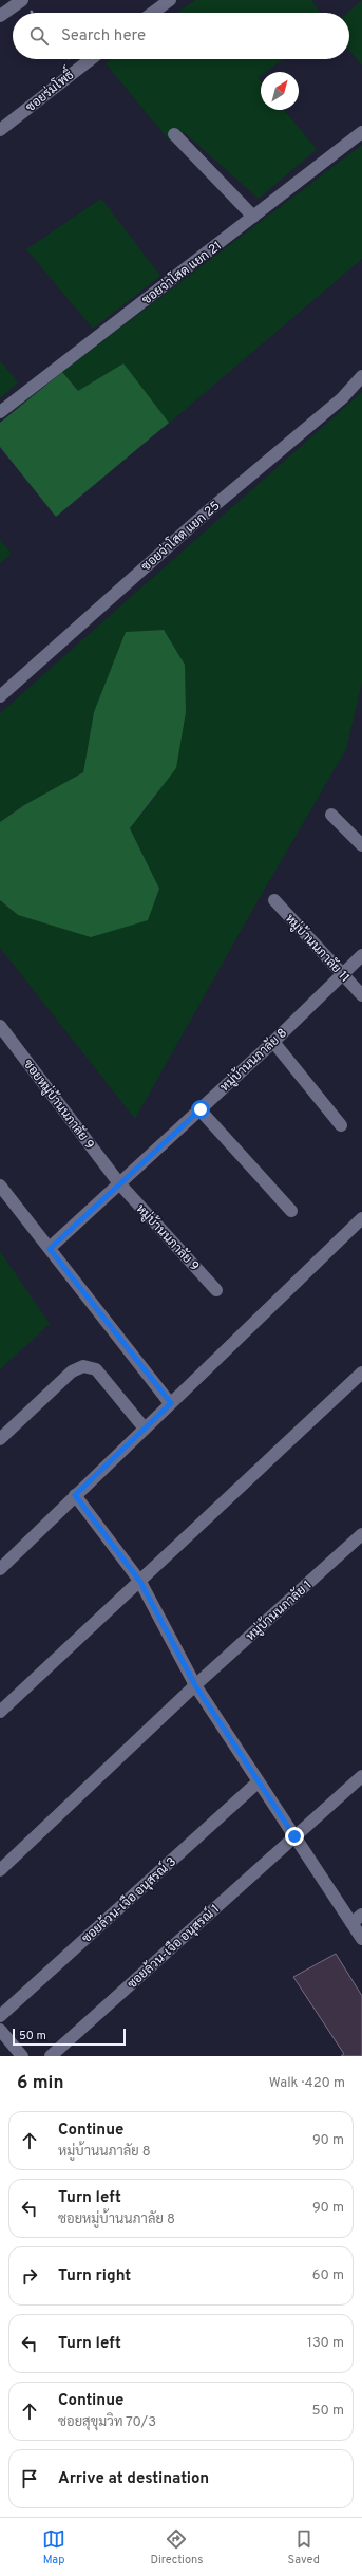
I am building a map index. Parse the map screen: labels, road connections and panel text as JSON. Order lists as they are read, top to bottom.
{
  "streets": {
    "street": [
      "ซอยร่มโพธิ์",
      "ซอยจ่าโสด แยก 21",
      "ซอยจ่าโสด แยก 25",
      "หมู่บ้านนภาลัย 11",
      "หมู่บ้านนภาลัย 8",
      "ซอยหมู่บ้านนภาลัย 9",
      "หมู่บ้านนภาลัย 9",
      "หมู่บ้านนภาลัย 1",
      "ซอยล้วน-เจือ อนุสรณ์ 3",
      "ซอยล้วน-เจือ อนุสรณ์ 1"
    ]
  },
  "crossings": [
    ["หมู่บ้านนภาลัย 11", "หมู่บ้านนภาลัย 8"],
    ["หมู่บ้านนภาลัย 8", "ซอยหมู่บ้านนภาลัย 9"],
    ["หมู่บ้านนภาลัย 8", "หมู่บ้านนภาลัย 9"],
    ["ซอยหมู่บ้านนภาลัย 9", "หมู่บ้านนภาลัย 9"]
  ],
  "scale_bar": "50 m",
  "north": "top right",
  "page": {
    "search": "Search here",
    "scale": "50 m",
    "heading": ["6 min", "Walk · 420 m"],
    "list": [
      ["Continue", "หมู่บ้านนภาลัย 8", "90 m"],
      ["Turn left", "ซอยหมู่บ้านนภาลัย 8", "90 m"],
      ["Turn right", "60 m"],
      ["Turn left", "130 m"],
      ["Continue", "ซอยสุขุมวิท 70/3", "50 m"],
      "Arrive at destination"
    ],
    "nav": ["Map", "Directions", "Saved"]
  }
}
